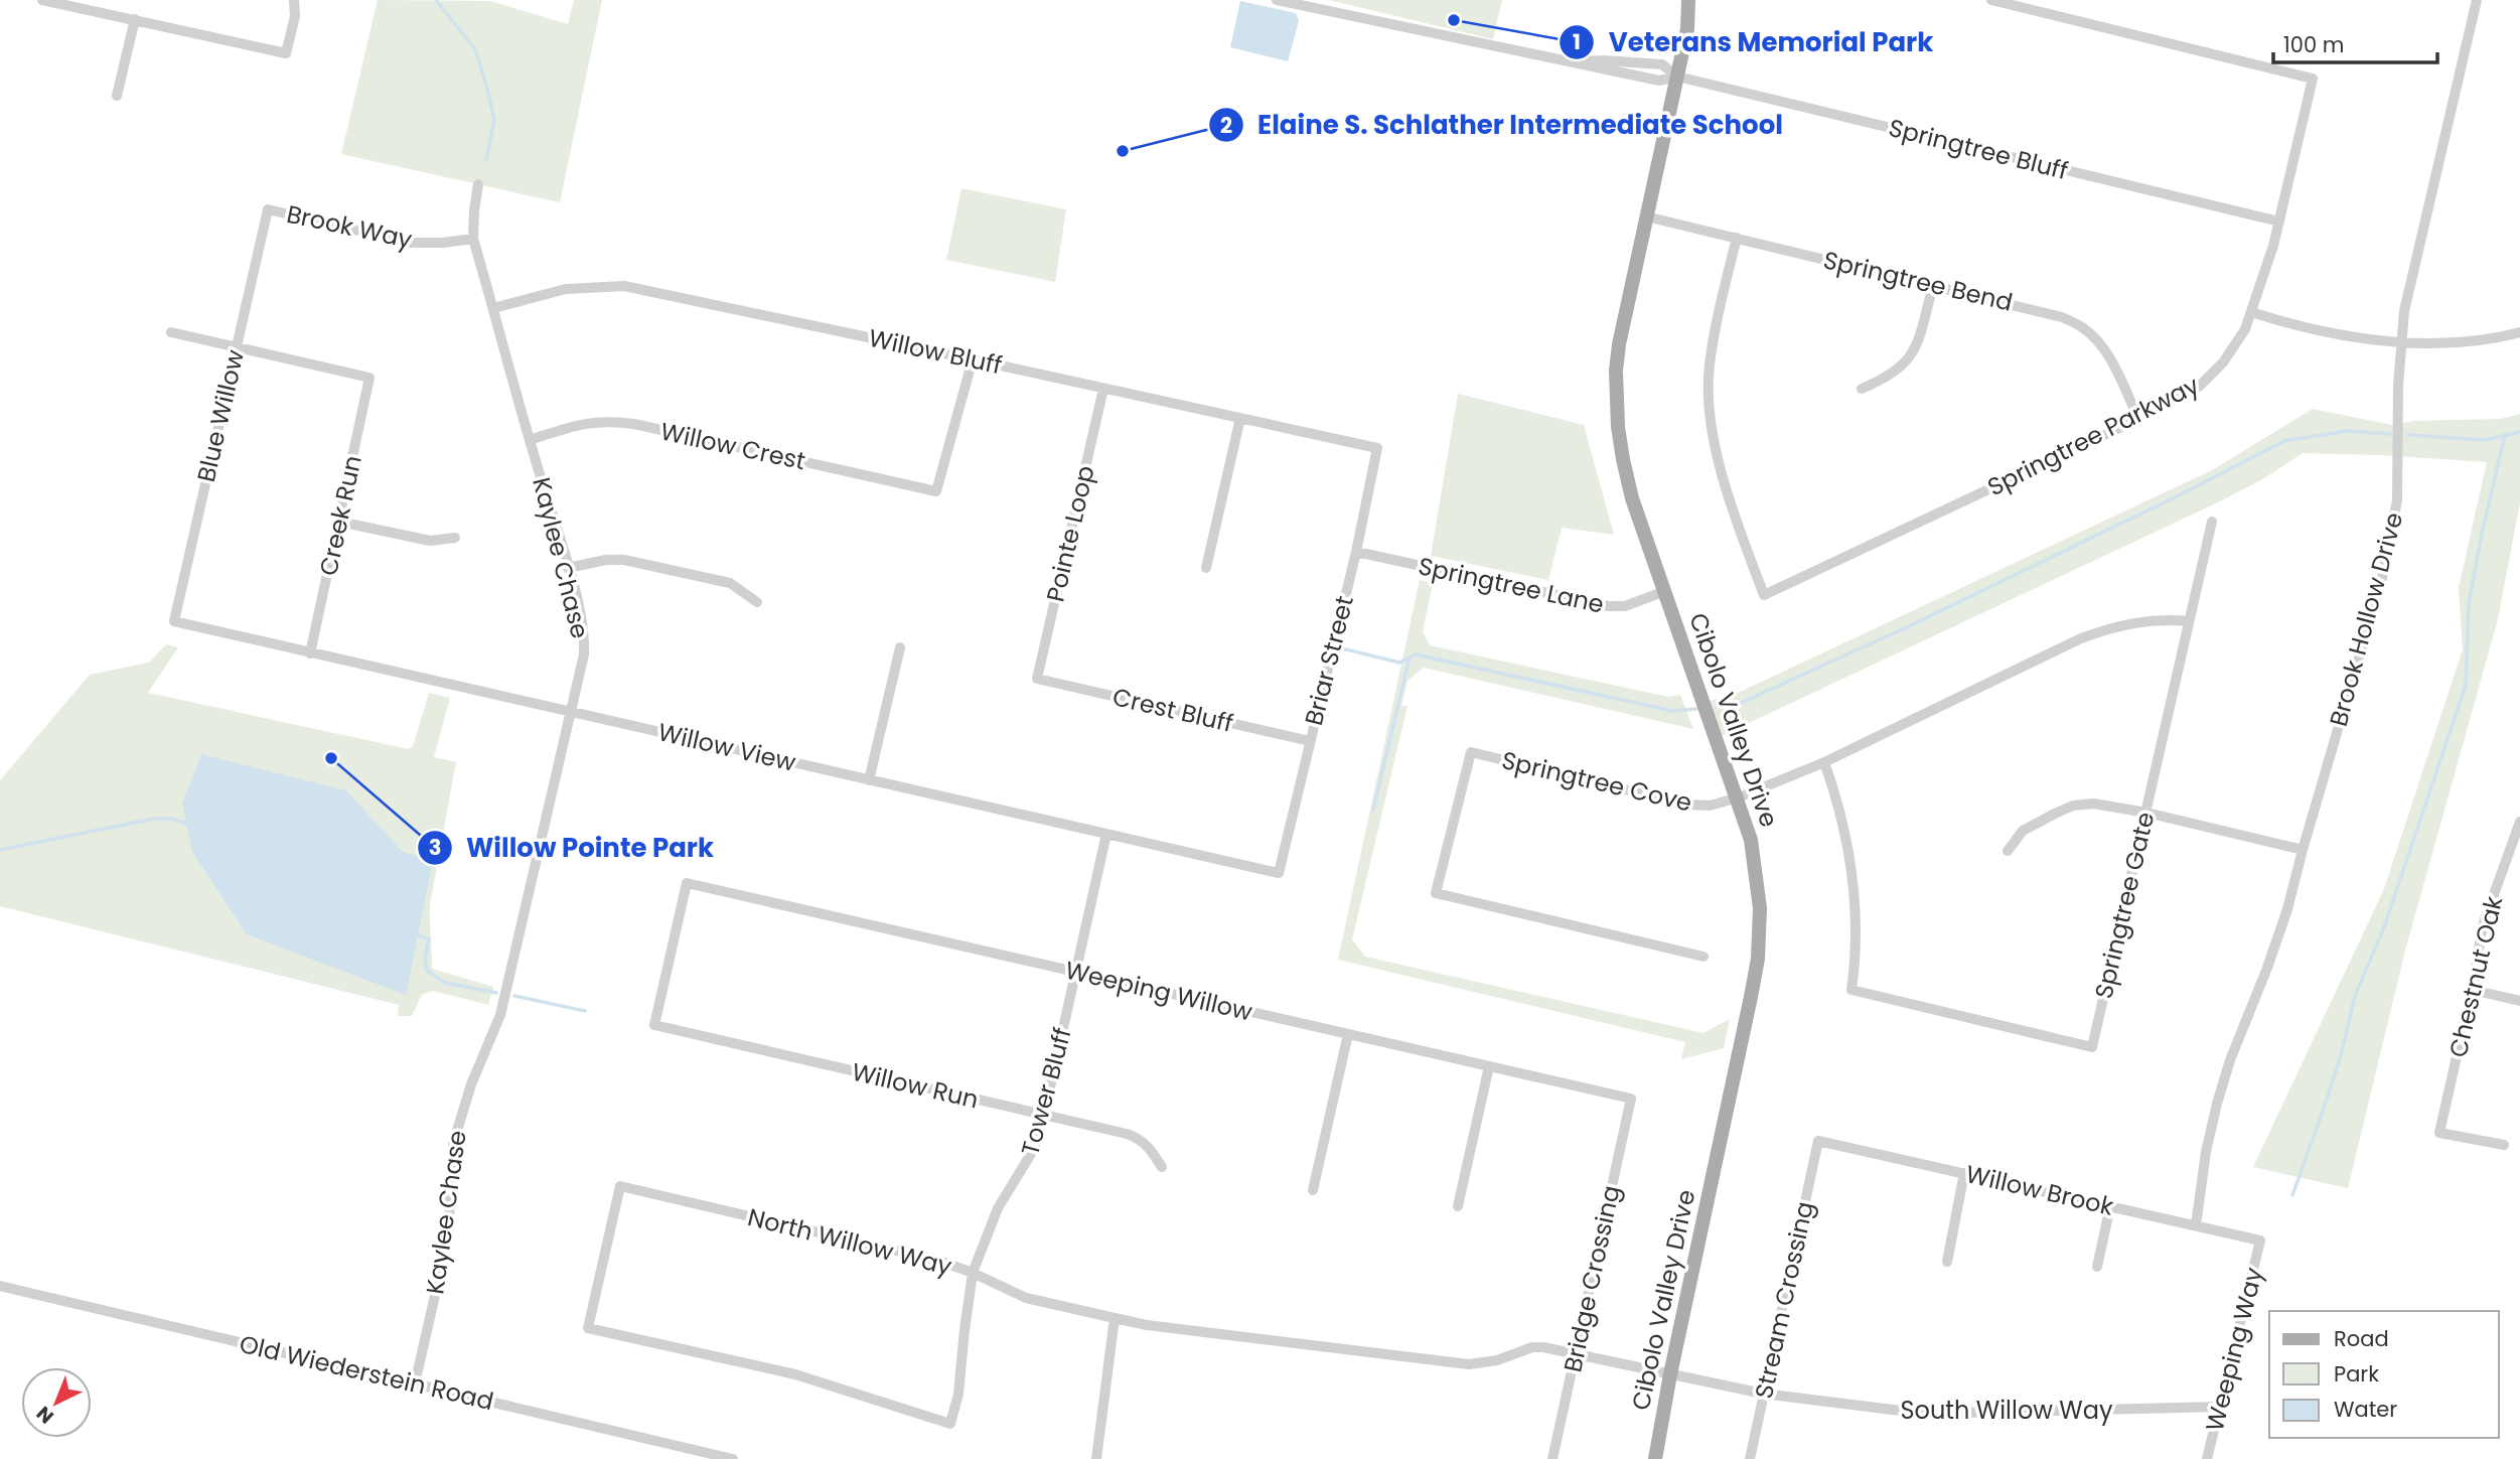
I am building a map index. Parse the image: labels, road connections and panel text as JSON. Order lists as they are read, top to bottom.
{
  "streets": {
    "main road": ["Cibolo Valley Drive"],
    "street": [
      "Springtree Bluff",
      "Brook Way",
      "Springtree Bend",
      "Willow Bluff",
      "Blue Willow",
      "Springtree Parkway",
      "Willow Crest",
      "Creek Run",
      "Pointe Loop",
      "Kaylee Chase",
      "Springtree Lane",
      "Brook Hollow Drive",
      "Briar Street",
      "Crest Bluff",
      "Willow View",
      "Springtree Cove",
      "Springtree Gate",
      "Chestnut Oak",
      "Weeping Willow",
      "Willow Run",
      "Tower Bluff",
      "Willow Brook",
      "North Willow Way",
      "Bridge Crossing",
      "Stream Crossing",
      "Weeping Way",
      "Old Wiederstein Road",
      "South Willow Way"
    ]
  },
  "crossings": [
    ["Springtree Bluff", "Springtree Parkway"],
    ["Springtree Bluff", "Cibolo Valley Drive"],
    ["Brook Way", "Blue Willow"],
    ["Brook Way", "Kaylee Chase"],
    ["Springtree Bend", "Springtree Parkway"],
    ["Springtree Bend", "Cibolo Valley Drive"],
    ["Willow Bluff", "Willow Crest"],
    ["Willow Bluff", "Pointe Loop"],
    ["Willow Bluff", "Kaylee Chase"],
    ["Willow Bluff", "Briar Street"],
    ["Blue Willow", "Creek Run"],
    ["Blue Willow", "Willow View"],
    ["Willow Crest", "Kaylee Chase"],
    ["Creek Run", "Willow View"],
    ["Pointe Loop", "Crest Bluff"],
    ["Kaylee Chase", "Willow View"],
    ["Kaylee Chase", "Old Wiederstein Road"],
    ["Springtree Lane", "Briar Street"],
    ["Springtree Lane", "Cibolo Valley Drive"],
    ["Brook Hollow Drive", "Willow Brook"],
    ["Briar Street", "Crest Bluff"],
    ["Briar Street", "Willow View"],
    ["Cibolo Valley Drive", "Springtree Cove"],
    ["Cibolo Valley Drive", "North Willow Way"],
    ["Cibolo Valley Drive", "South Willow Way"],
    ["Willow View", "Tower Bluff"],
    ["Springtree Cove", "Springtree Gate"],
    ["Weeping Willow", "Willow Run"],
    ["Weeping Willow", "Tower Bluff"],
    ["Weeping Willow", "Bridge Crossing"],
    ["Willow Run", "Tower Bluff"],
    ["Tower Bluff", "North Willow Way"],
    ["Willow Brook", "Stream Crossing"],
    ["Willow Brook", "Weeping Way"],
    ["North Willow Way", "Bridge Crossing"],
    ["North Willow Way", "South Willow Way"],
    ["Stream Crossing", "South Willow Way"],
    ["Weeping Way", "South Willow Way"]
  ],
  "places": ["Veterans Memorial Park", "Elaine S. Schlather Intermediate School", "Willow Pointe Park"],
  "legend": ["Road", "Park", "Water"],
  "scale_bar": "100 m",
  "north": "bottom left"
}
